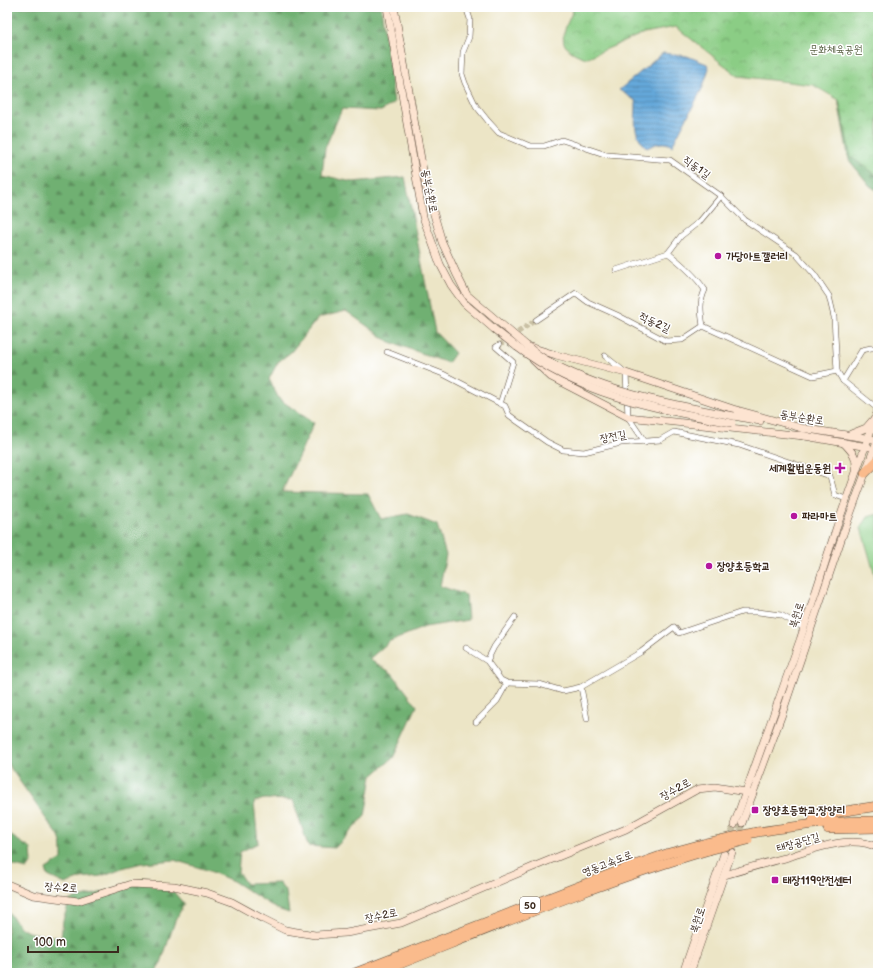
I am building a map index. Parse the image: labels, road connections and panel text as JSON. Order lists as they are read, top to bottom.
{
  "streets": {
    "highway": ["영동고속도로", "50"],
    "street": [
      "직동1길",
      "동부순환로",
      "적동2길",
      "장전길",
      "북원로",
      "장수2로",
      "태장공단길"
    ]
  },
  "crossings": [
    ["직동1길", "북원로"],
    ["동부순환로", "북원로"],
    ["장전길", "북원로"],
    ["북원로", "장수2로"],
    ["북원로", "태장공단길"]
  ],
  "parks": ["문화체육공원"],
  "places": {
    "other": ["가당아트갤러리", "파라마트", "장양초등학교"],
    "health": ["세계활법운동원"],
    "transit": ["장양초등학교;장양리", "태장119안전센터"]
  },
  "scale_bar": "100 m"
}
